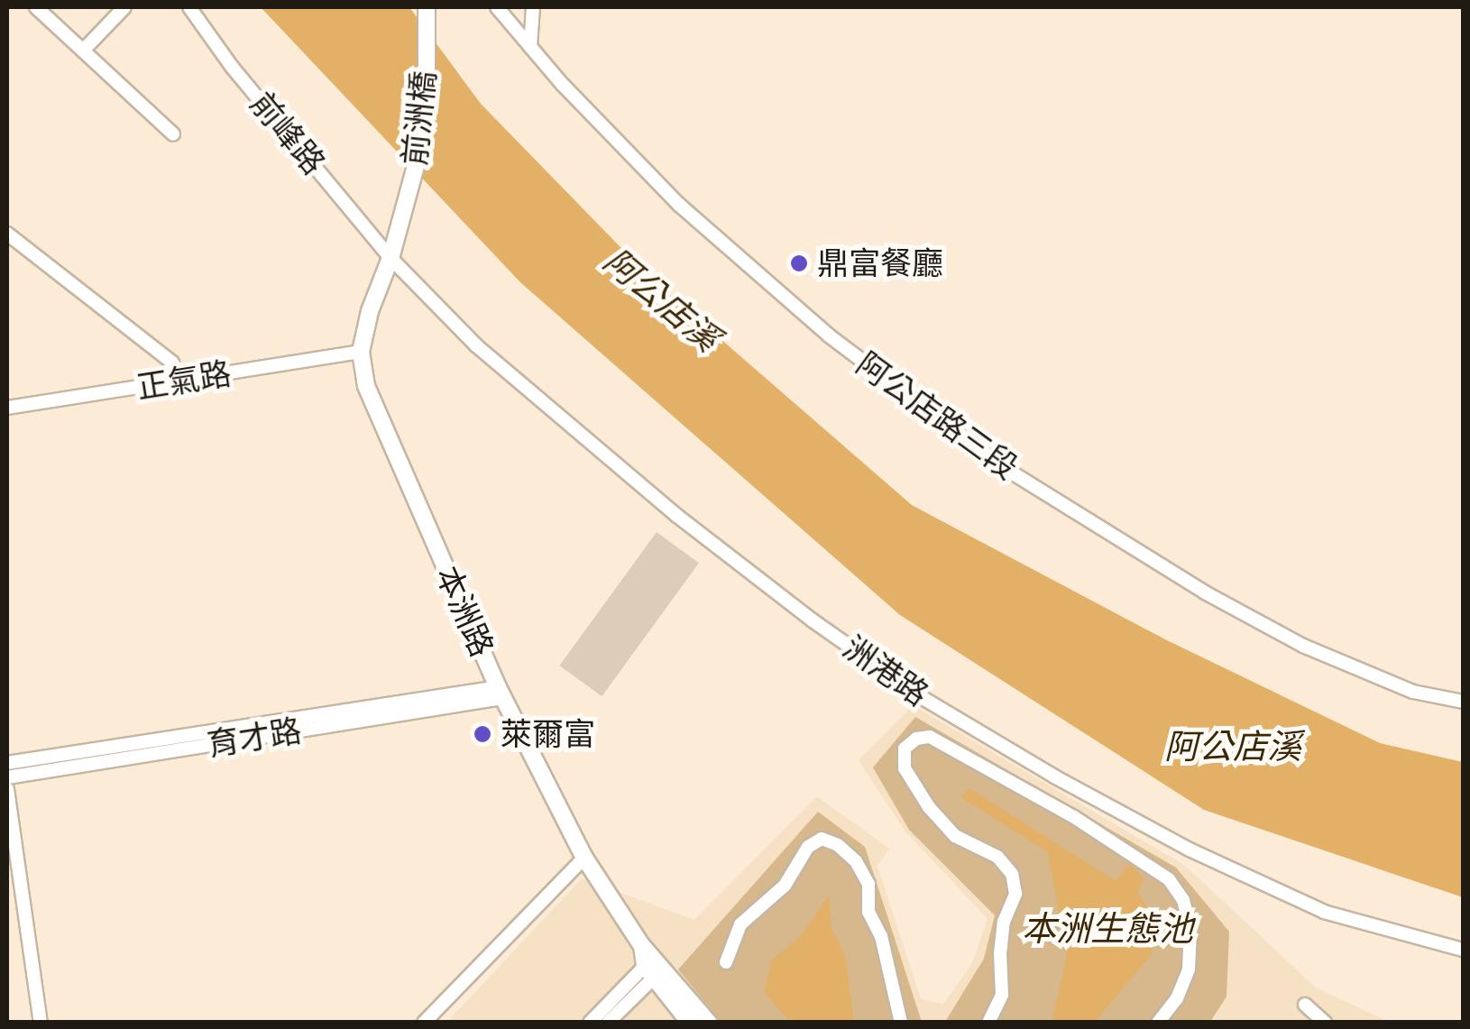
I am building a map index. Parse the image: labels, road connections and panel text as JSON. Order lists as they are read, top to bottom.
{
  "streets": {
    "main road": ["前洲橋", "本洲路"],
    "street": [
      "前峰路",
      "正氣路",
      "阿公店路三段",
      "洲港路",
      "育才路"
    ]
  },
  "crossings": [
    ["前洲橋", "前峰路"],
    ["前洲橋", "本洲路"],
    ["前洲橋", "洲港路"],
    ["前峰路", "本洲路"],
    ["前峰路", "洲港路"],
    ["正氣路", "本洲路"],
    ["本洲路", "洲港路"],
    ["本洲路", "育才路"]
  ],
  "water": ["阿公店溪", "本洲生態池"],
  "places": ["鼎富餐廳", "萊爾富"]
}
